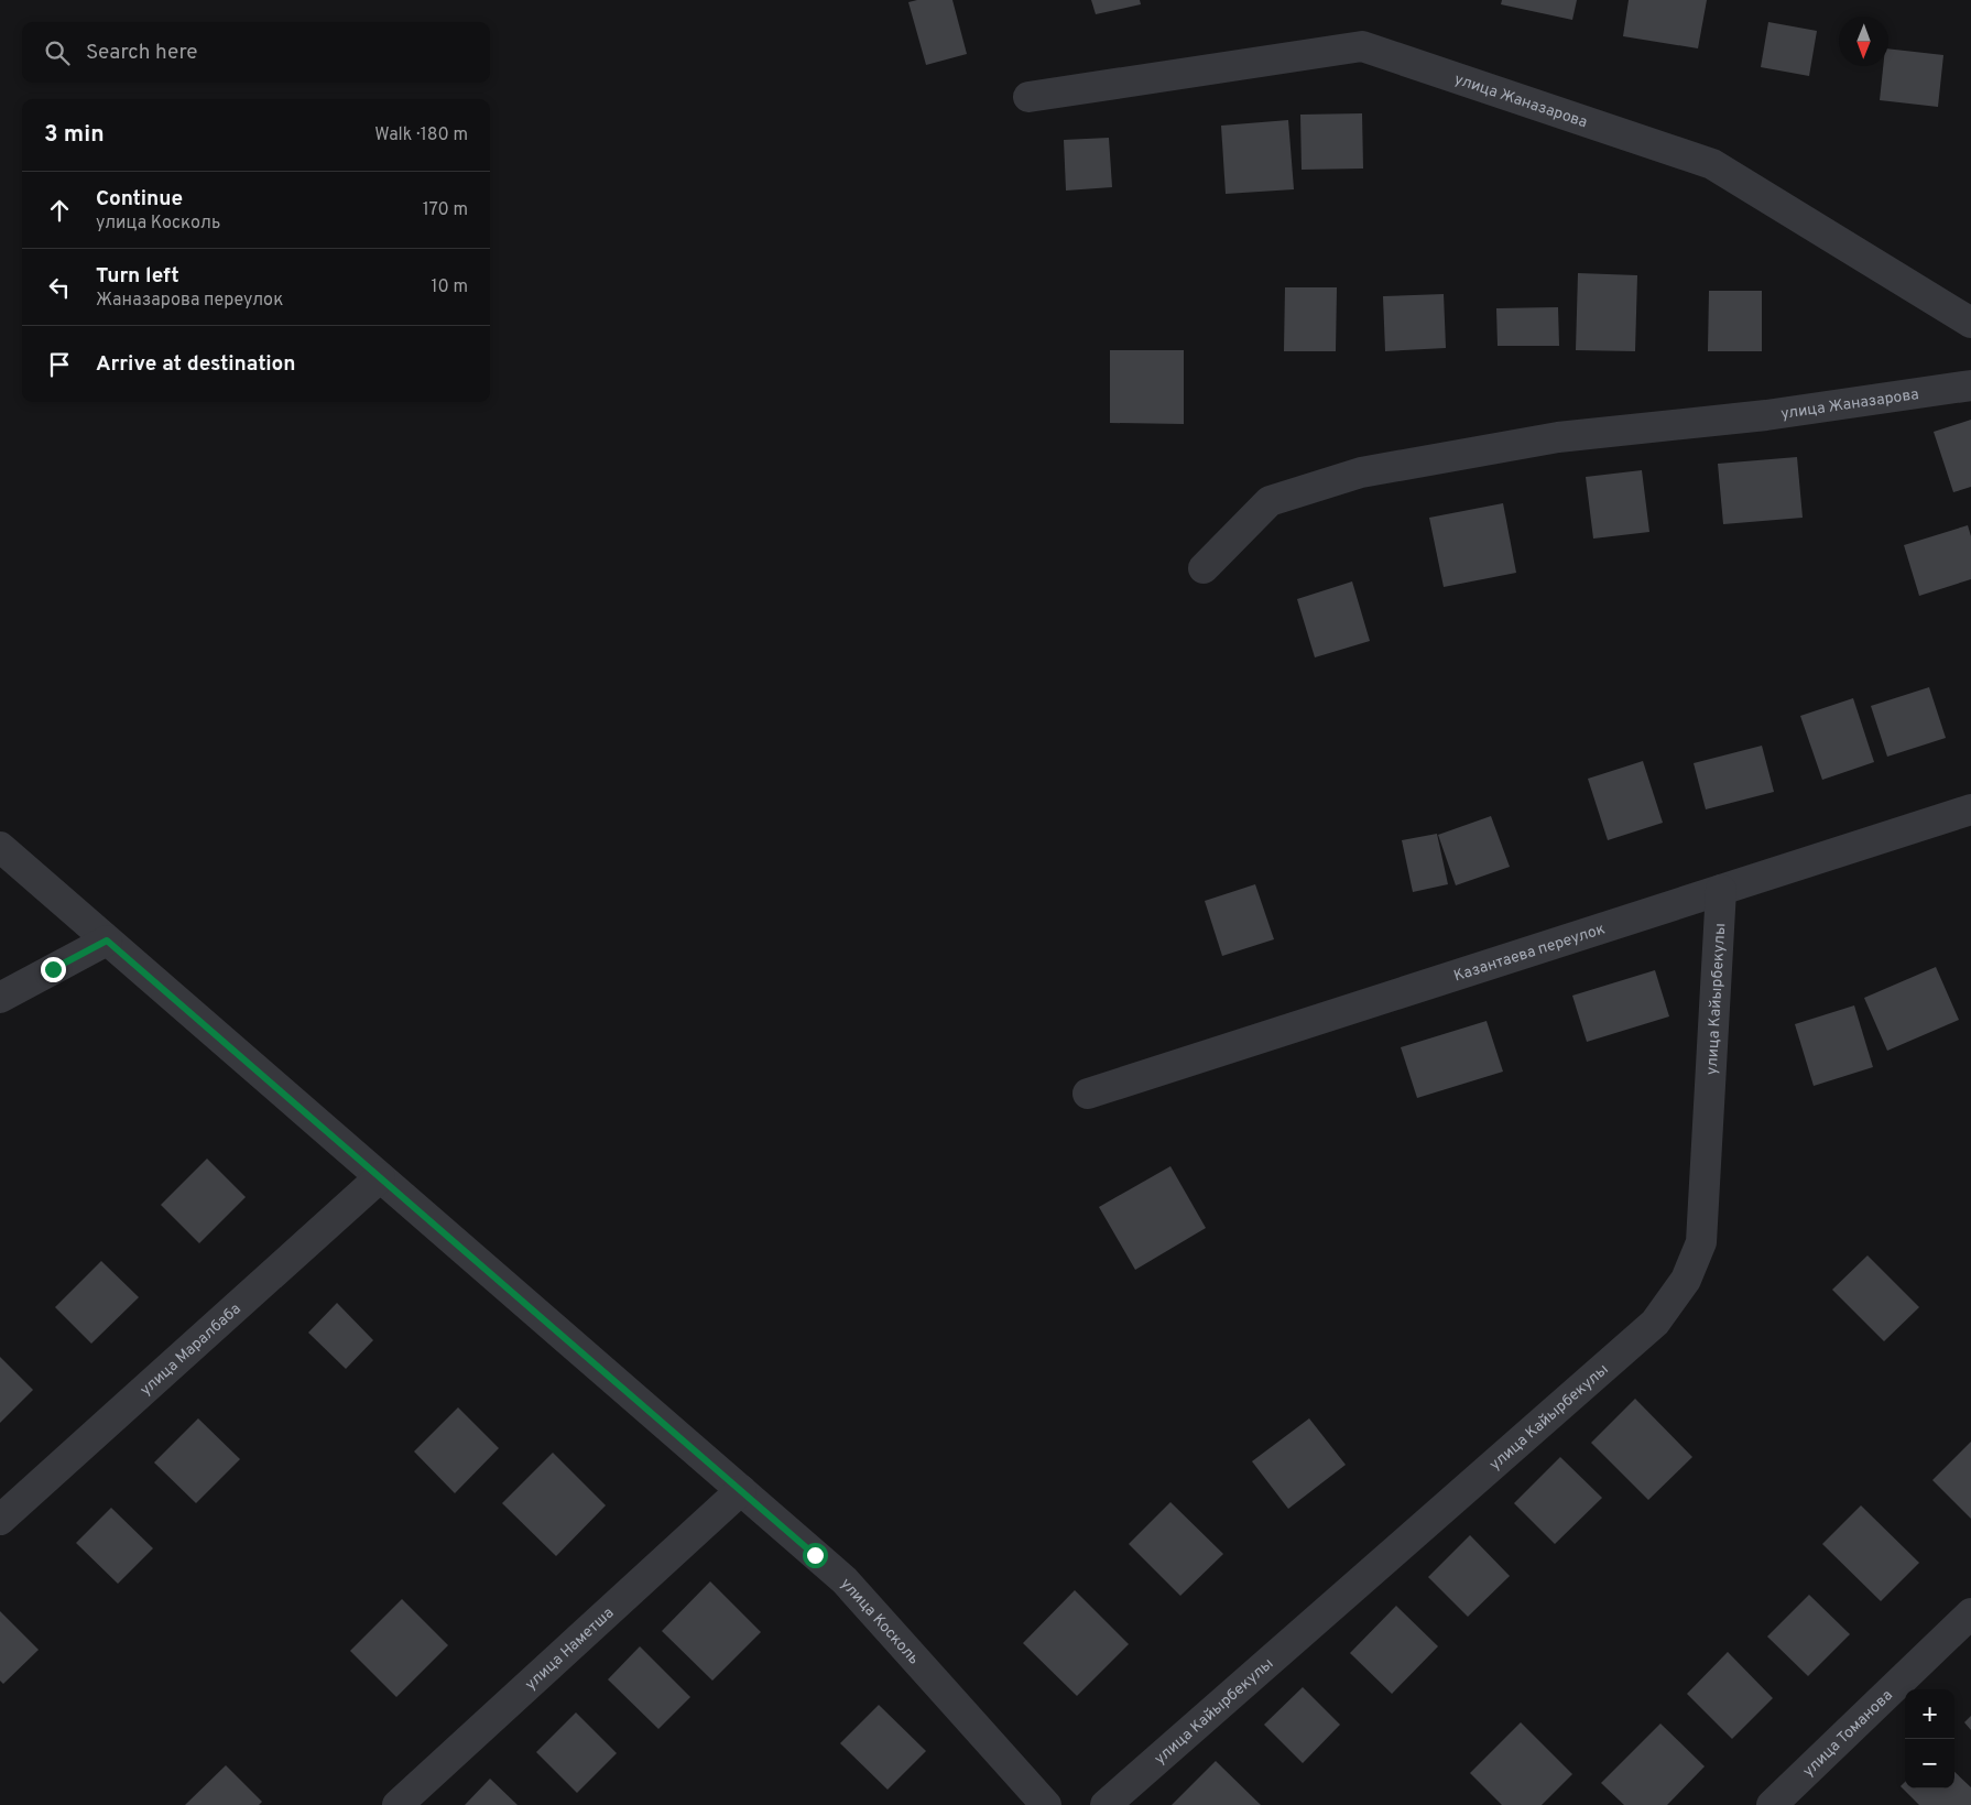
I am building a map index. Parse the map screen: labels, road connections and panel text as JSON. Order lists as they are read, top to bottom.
{
  "streets": {
    "street": [
      "улица Жаназарова",
      "Казантаева переулок",
      "улица Кайырбекулы",
      "улица Маралбаба",
      "улица Косколь",
      "улица Наметша",
      "улица Томанова"
    ]
  },
  "crossings": [
    ["Казантаева переулок", "улица Кайырбекулы"],
    ["улица Маралбаба", "улица Косколь"],
    ["улица Косколь", "улица Наметша"]
  ],
  "north": "bottom",
  "page": {
    "search": "Search here",
    "heading": ["3 min", "Walk · 180 m"],
    "list": [
      ["Continue", "улица Косколь", "170 m"],
      ["Turn left", "Жаназарова переулок", "10 m"],
      "Arrive at destination"
    ],
    "map_buttons": ["+", "−"]
  }
}
